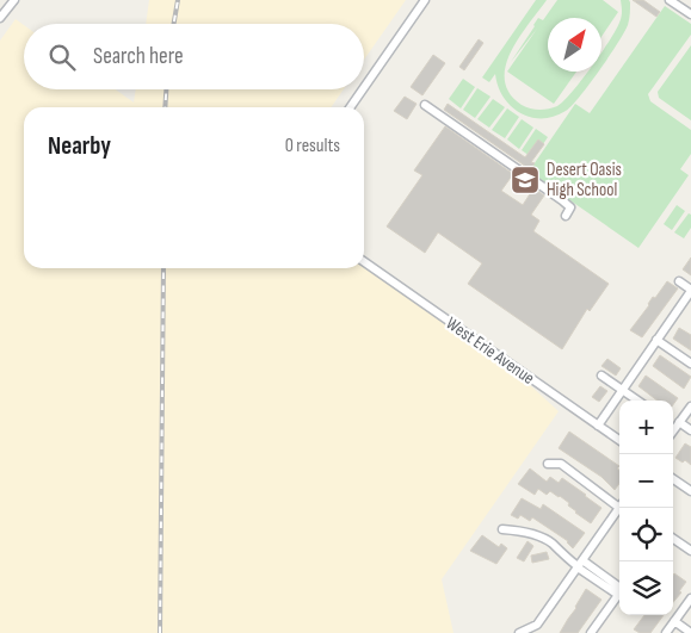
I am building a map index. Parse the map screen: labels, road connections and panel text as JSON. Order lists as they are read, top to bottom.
{
  "streets": {
    "street": ["West Erie Avenue"]
  },
  "places": {
    "school or university": ["Desert Oasis High School"]
  },
  "north": "top right",
  "page": {
    "search": "Search here",
    "heading": ["Nearby", "0 results"],
    "map_buttons": ["+", "−"]
  }
}
